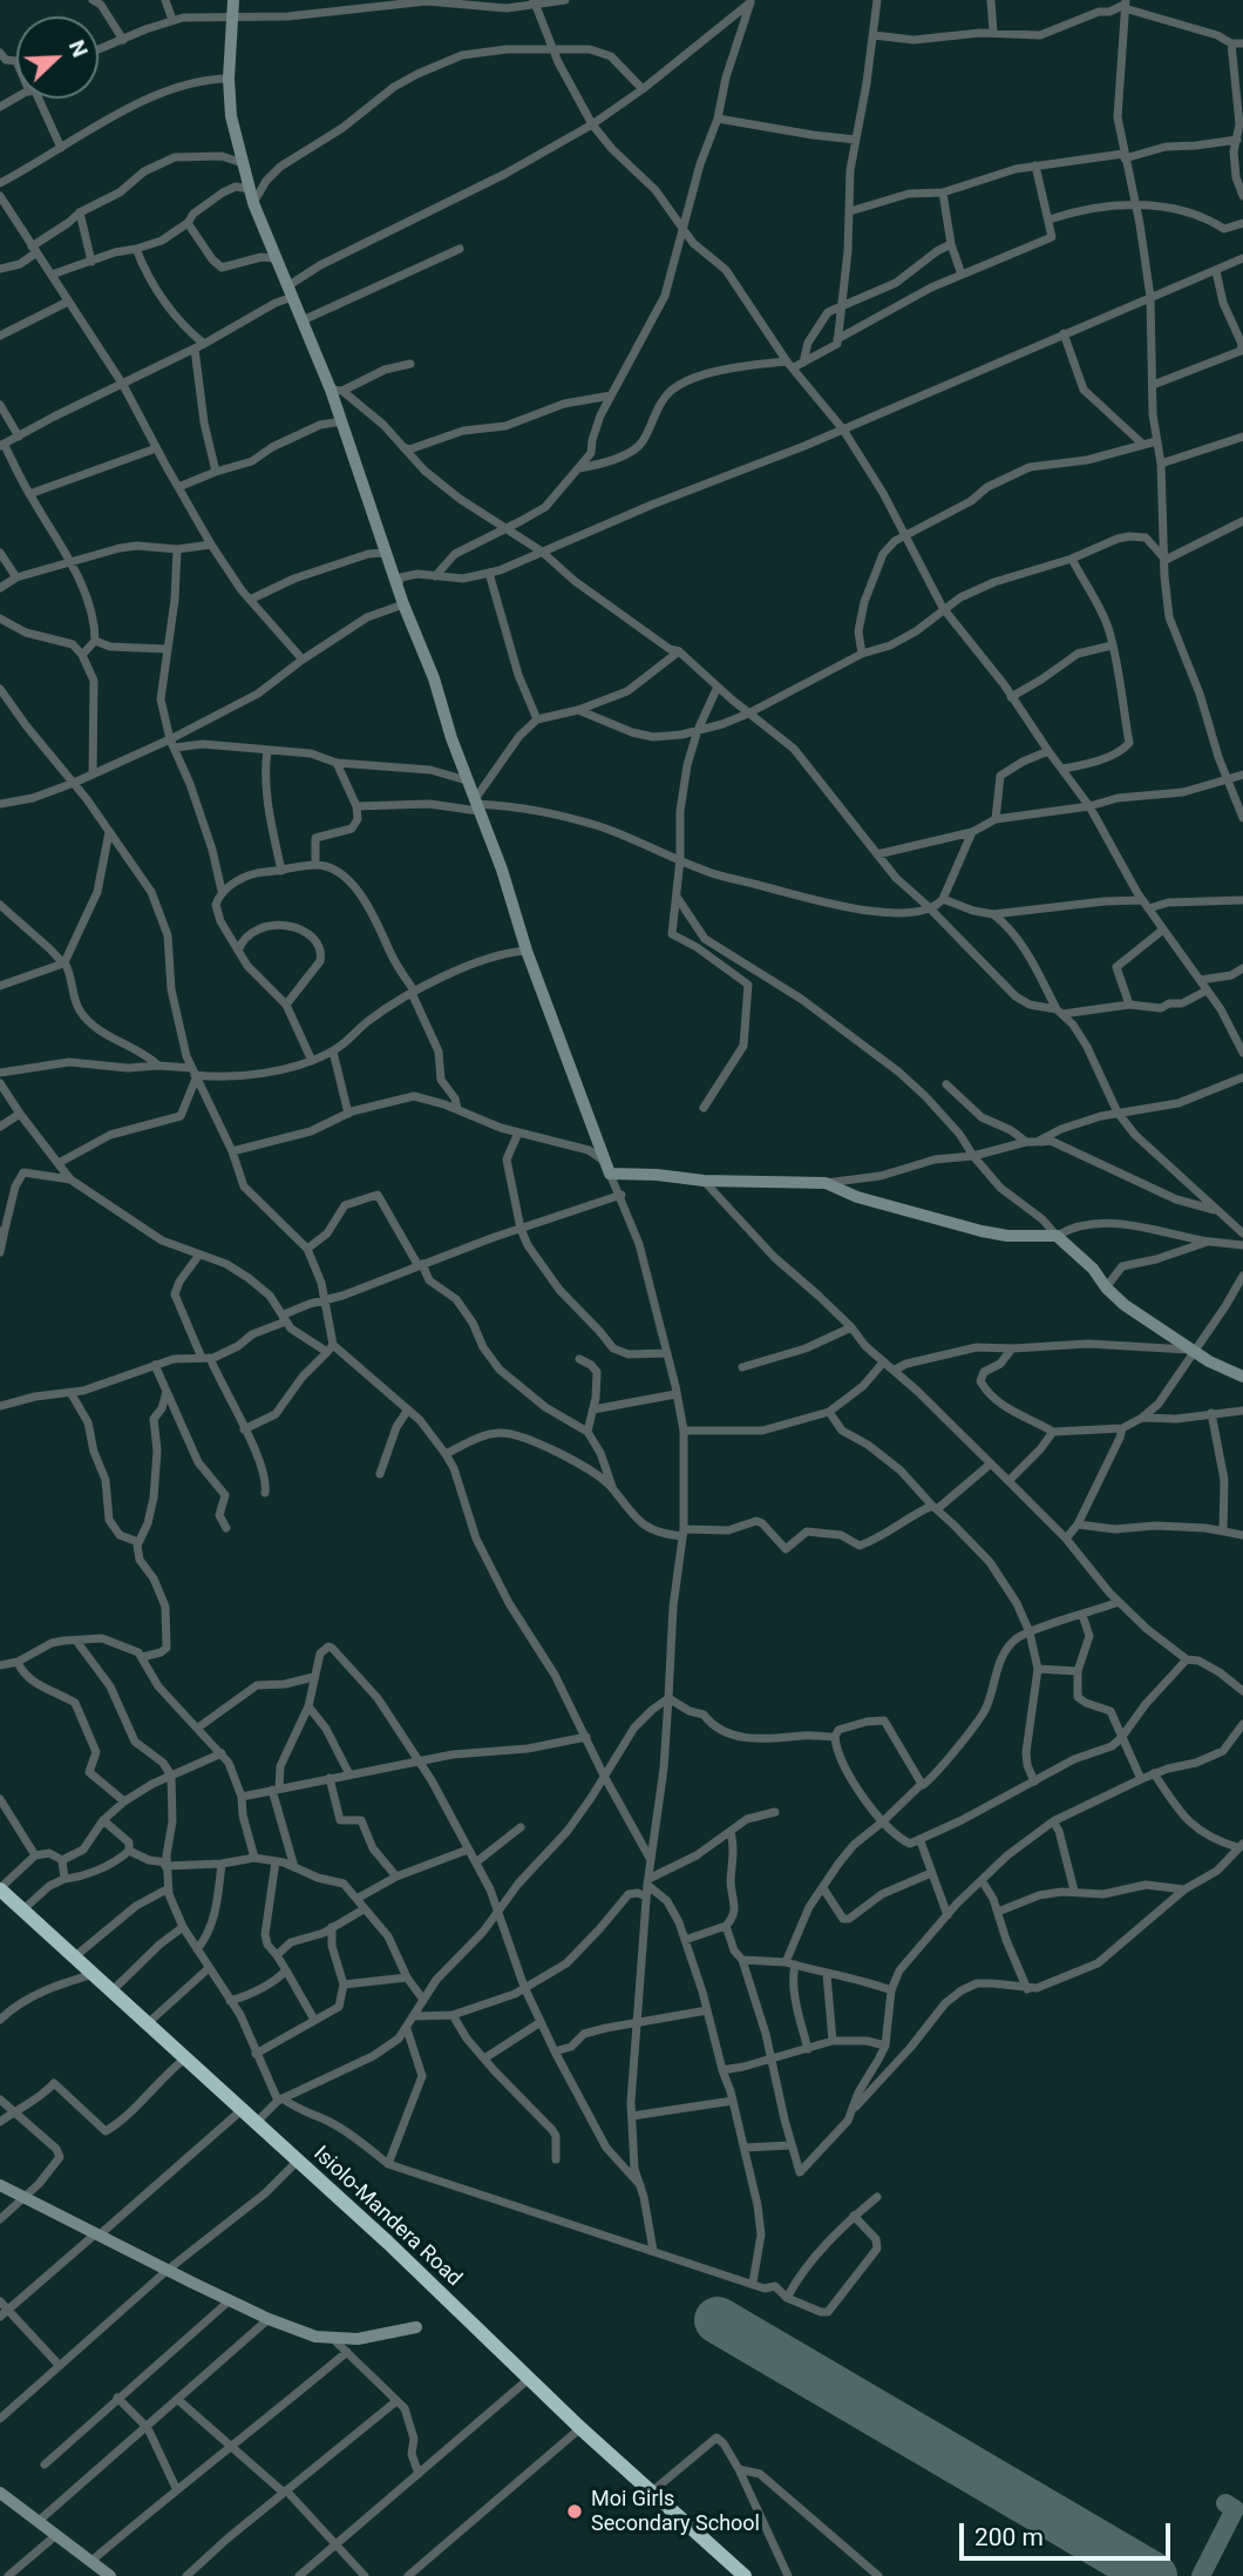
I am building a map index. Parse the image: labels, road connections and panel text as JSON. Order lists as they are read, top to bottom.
{
  "streets": {
    "highway": ["Isiolo-Mandera Road"]
  },
  "places": ["Moi Girls Secondary School"],
  "scale_bar": "200 m",
  "north": "top right"
}
